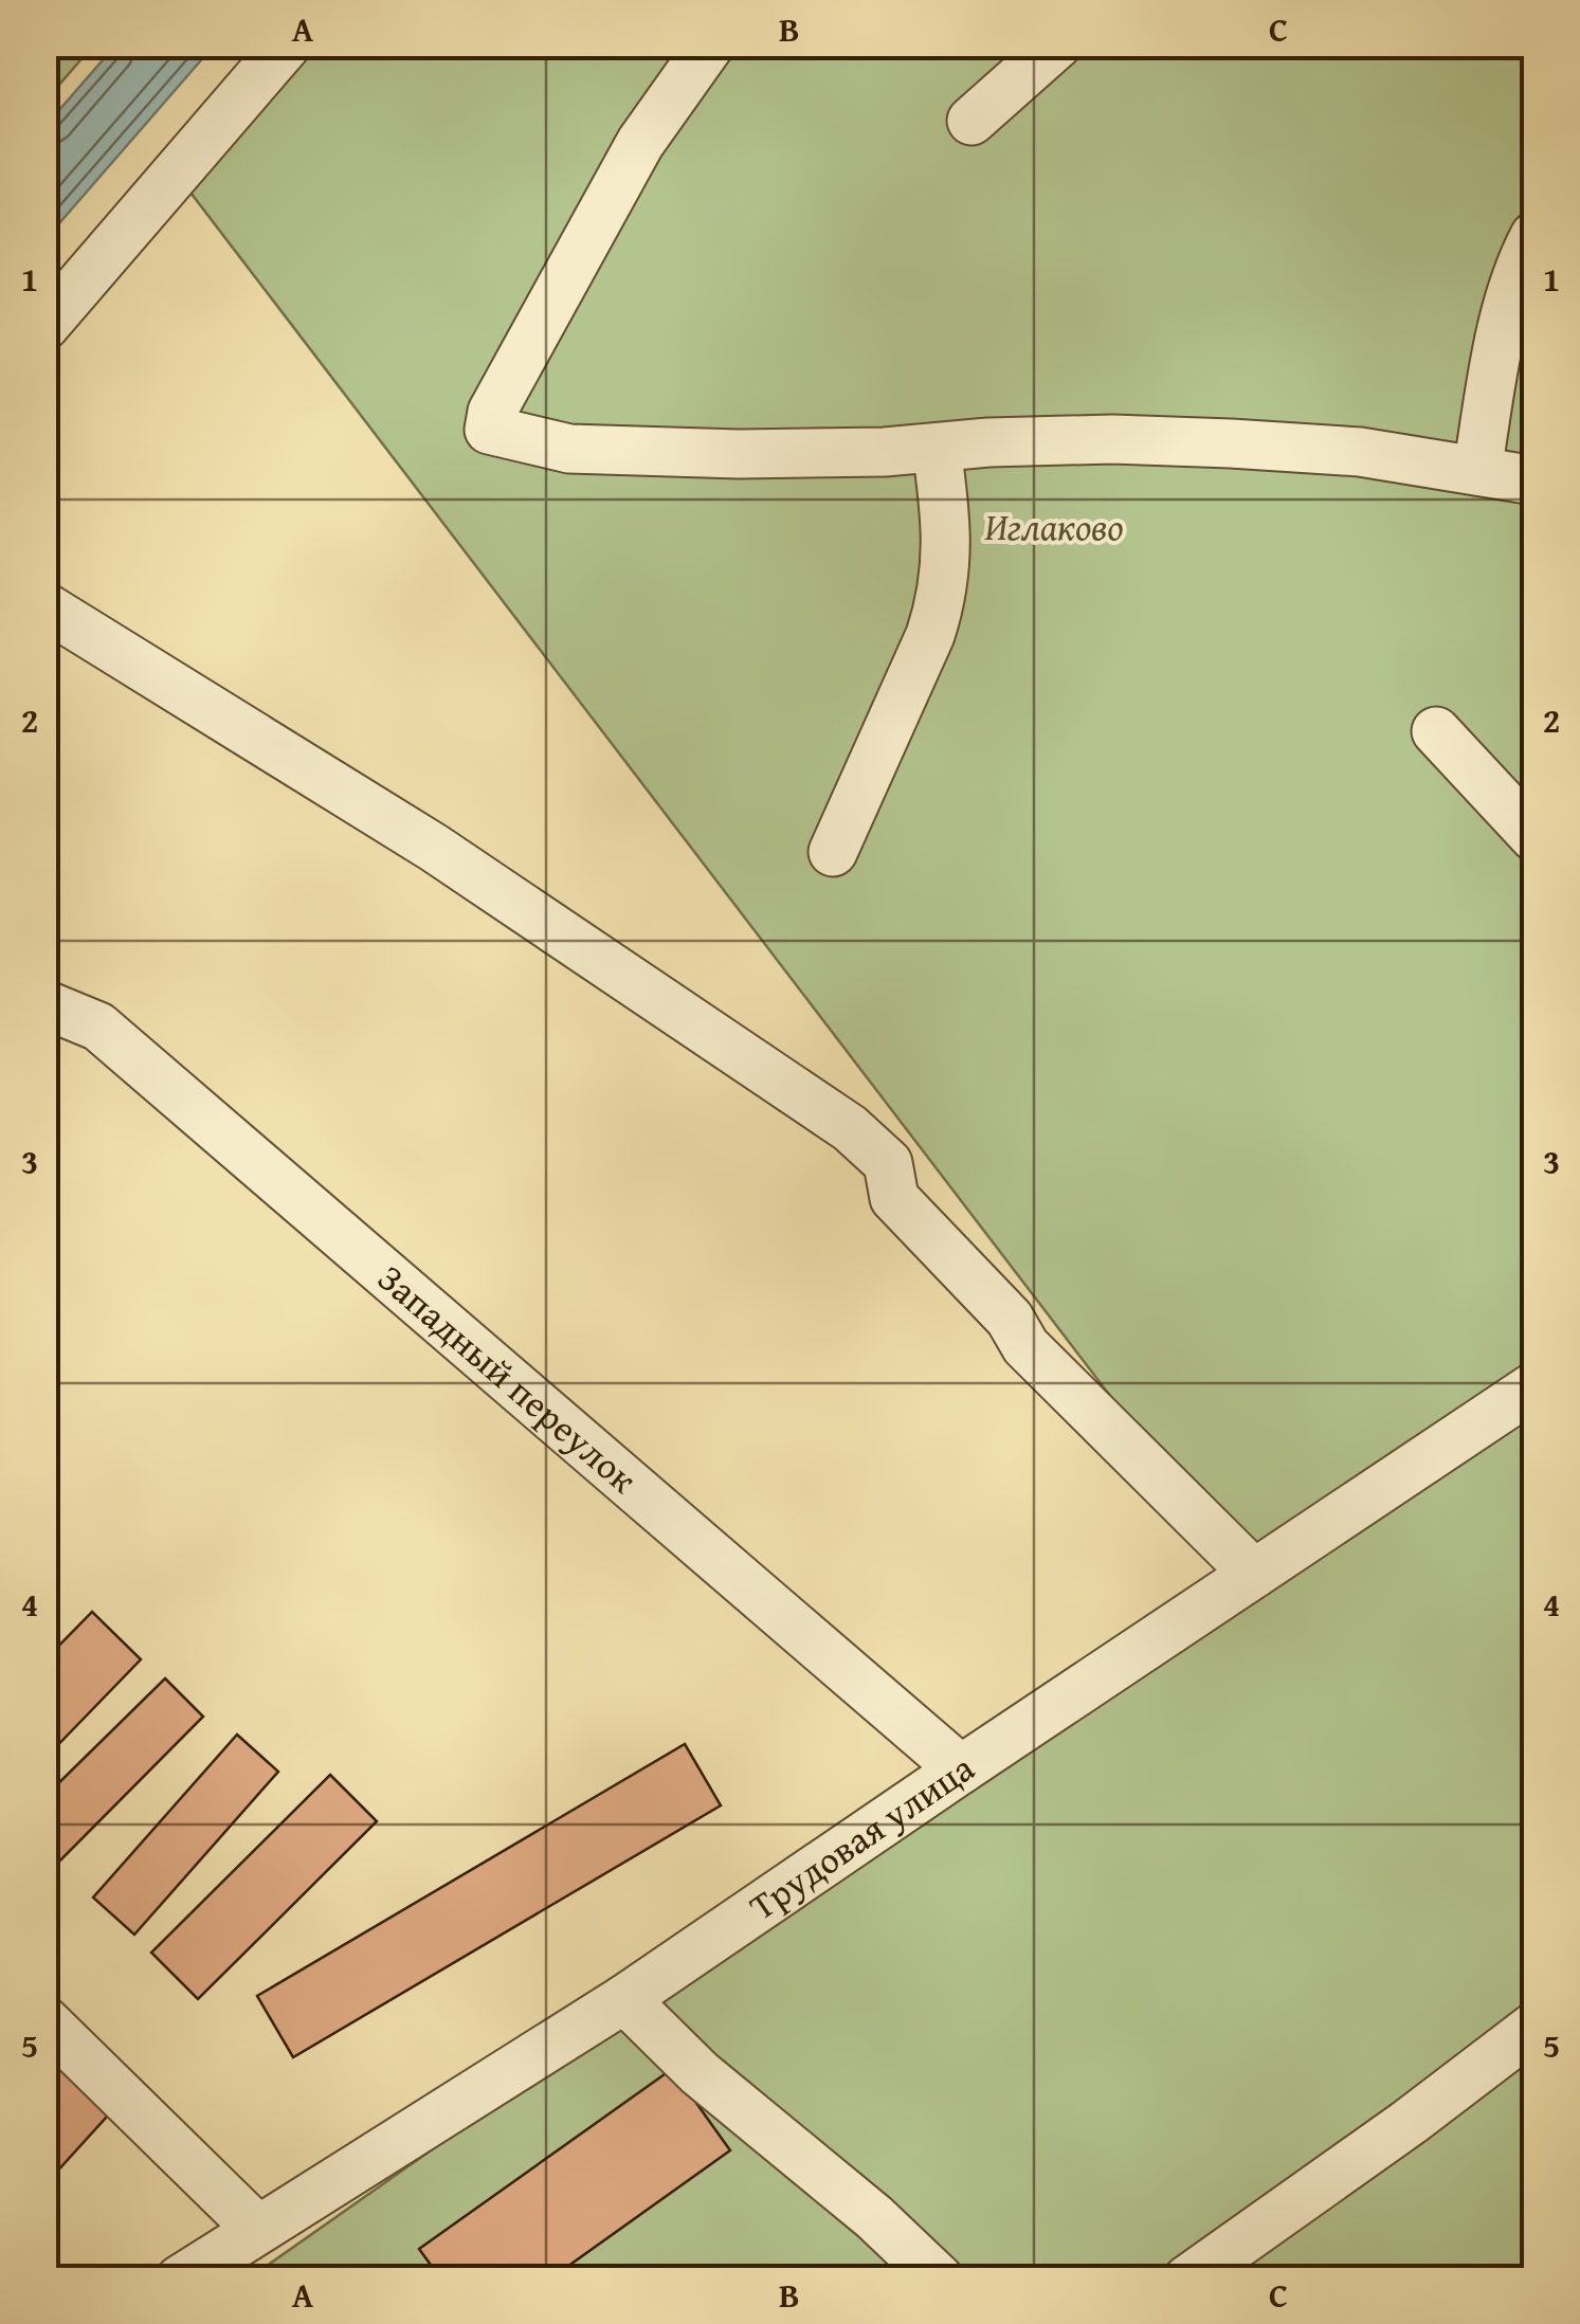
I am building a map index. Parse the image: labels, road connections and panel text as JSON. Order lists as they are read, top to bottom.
{
  "streets": {
    "street": ["Западный переулок", "Трудовая улица"]
  },
  "crossings": [
    ["Западный переулок", "Трудовая улица"]
  ],
  "parks": ["Иглаково"],
  "grid": {
    "columns": ["A", "B", "C"],
    "rows": [
      "1",
      "2",
      "3",
      "4",
      "5"
    ]
  }
}
